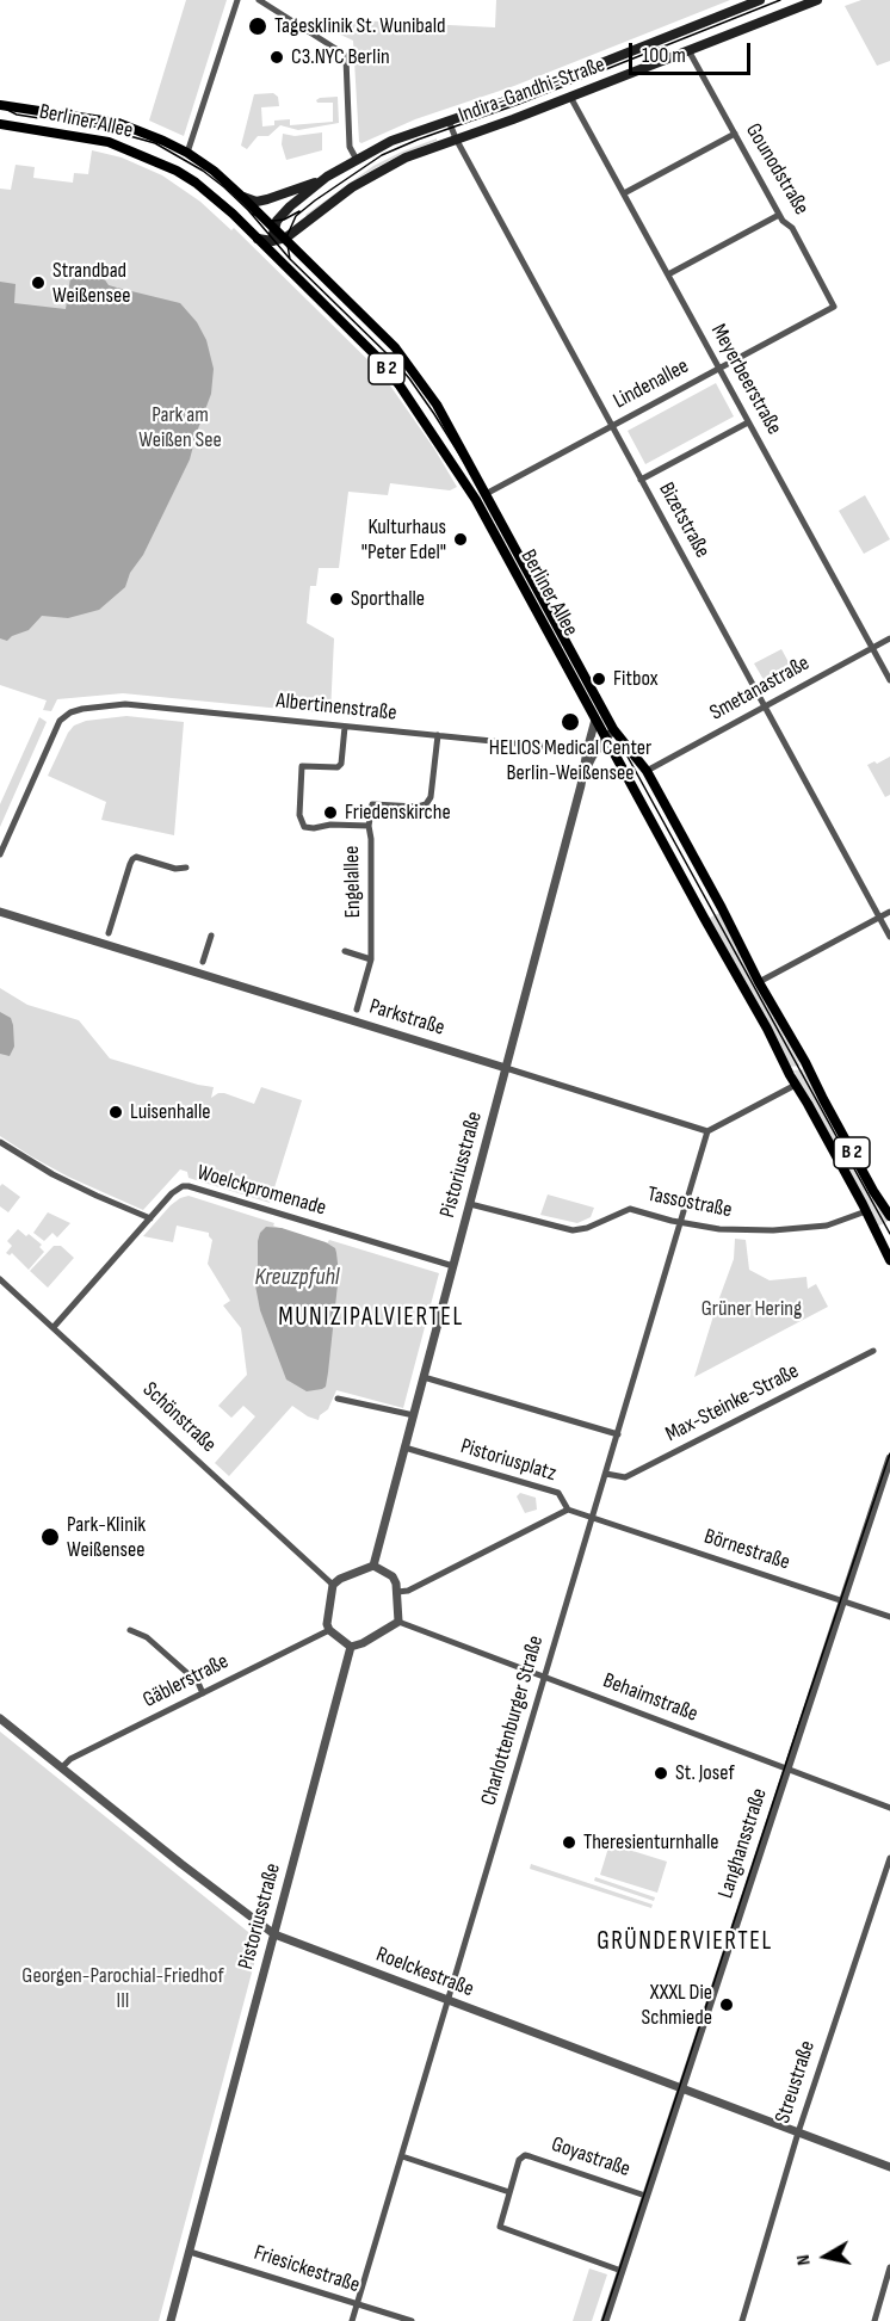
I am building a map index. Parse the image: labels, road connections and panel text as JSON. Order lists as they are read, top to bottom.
{
  "streets": {
    "main road": ["Indira-Gandhi-Straße", "Berliner Allee", "B 2"],
    "street": [
      "Gounodstraße",
      "Meyerbeerstraße",
      "Lindenallee",
      "Bizetstraße",
      "Smetanastraße",
      "Albertinenstraße",
      "Engelallee",
      "Parkstraße",
      "Pistoriusstraße",
      "Woelckpromenade",
      "Tassostraße",
      "Max-Steinke-Straße",
      "Schönstraße",
      "Pistoriusplatz",
      "Börnestraße",
      "Gäblerstraße",
      "Behaimstraße",
      "Charlottenburger Straße",
      "Langhansstraße",
      "Roelckestraße",
      "Streustraße",
      "Goyastraße",
      "Friesickestraße"
    ]
  },
  "crossings": [
    ["Indira-Gandhi-Straße", "Berliner Allee"],
    ["Indira-Gandhi-Straße", "Gounodstraße"],
    ["Indira-Gandhi-Straße", "Meyerbeerstraße"],
    ["Indira-Gandhi-Straße", "Bizetstraße"],
    ["Berliner Allee", "Lindenallee"],
    ["Berliner Allee", "Smetanastraße"],
    ["Berliner Allee", "Pistoriusstraße"],
    ["Berliner Allee", "Tassostraße"],
    ["Gounodstraße", "Lindenallee"],
    ["Meyerbeerstraße", "Lindenallee"],
    ["Meyerbeerstraße", "Smetanastraße"],
    ["Lindenallee", "Bizetstraße"],
    ["Bizetstraße", "Smetanastraße"],
    ["Albertinenstraße", "Engelallee"],
    ["Albertinenstraße", "Pistoriusstraße"],
    ["Parkstraße", "Pistoriusstraße"],
    ["Parkstraße", "Charlottenburger Straße"],
    ["Pistoriusstraße", "Woelckpromenade"],
    ["Pistoriusstraße", "Tassostraße"],
    ["Pistoriusstraße", "Schönstraße"],
    ["Pistoriusstraße", "Pistoriusplatz"],
    ["Pistoriusstraße", "Gäblerstraße"],
    ["Pistoriusstraße", "Behaimstraße"],
    ["Pistoriusstraße", "Roelckestraße"],
    ["Pistoriusstraße", "Friesickestraße"],
    ["Tassostraße", "Charlottenburger Straße"],
    ["Max-Steinke-Straße", "Charlottenburger Straße"],
    ["Schönstraße", "Gäblerstraße"],
    ["Schönstraße", "Behaimstraße"],
    ["Pistoriusplatz", "Börnestraße"],
    ["Pistoriusplatz", "Charlottenburger Straße"],
    ["Börnestraße", "Charlottenburger Straße"],
    ["Börnestraße", "Langhansstraße"],
    ["Gäblerstraße", "Behaimstraße"],
    ["Gäblerstraße", "Roelckestraße"],
    ["Behaimstraße", "Charlottenburger Straße"],
    ["Behaimstraße", "Langhansstraße"],
    ["Charlottenburger Straße", "Roelckestraße"],
    ["Charlottenburger Straße", "Friesickestraße"],
    ["Langhansstraße", "Roelckestraße"],
    ["Langhansstraße", "Goyastraße"],
    ["Roelckestraße", "Streustraße"]
  ],
  "districts": ["MUNIZIPALVIERTEL", "GRÜNDERVIERTEL"],
  "water": ["Kreuzpfuhl"],
  "parks": ["Park am Weißen See", "Grüner Hering", "Georgen-Parochial-Friedhof III"],
  "places": [
    "Tagesklinik St. Wunibald",
    "C3.NYC Berlin",
    "Strandbad Weißensee",
    "Kulturhaus \"Peter Edel\"",
    "Sporthalle",
    "Fitbox",
    "HELIOS Medical Center Berlin-Weißensee",
    "Friedenskirche",
    "Luisenhalle",
    "Park-Klinik Weißensee",
    "St. Josef",
    "Theresienturnhalle",
    "XXXL Die Schmiede"
  ],
  "scale_bar": "100 m",
  "north": "left"
}
